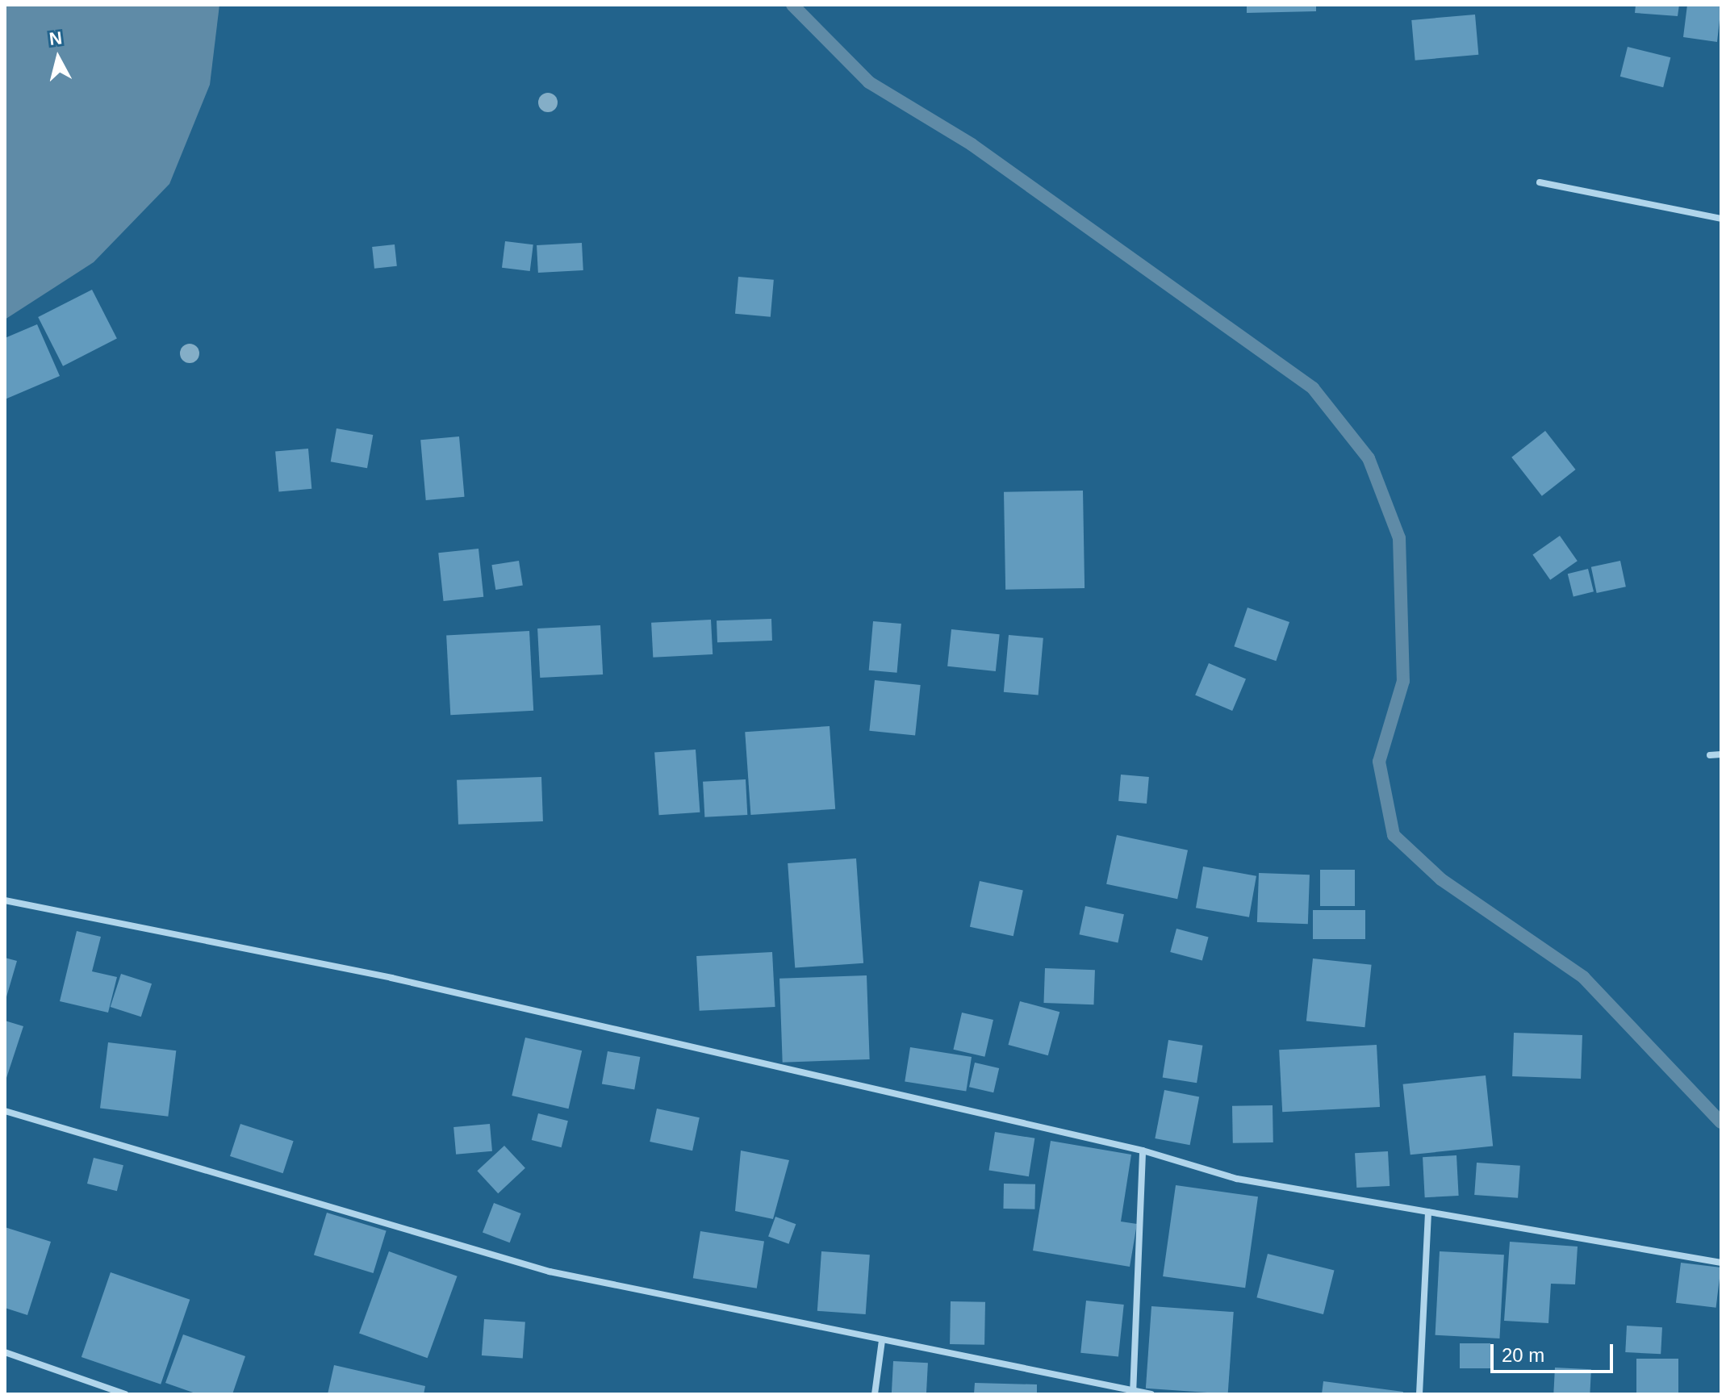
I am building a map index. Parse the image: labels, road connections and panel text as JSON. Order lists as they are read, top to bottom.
{
  "scale_bar": "20 m",
  "north": "top"
}
